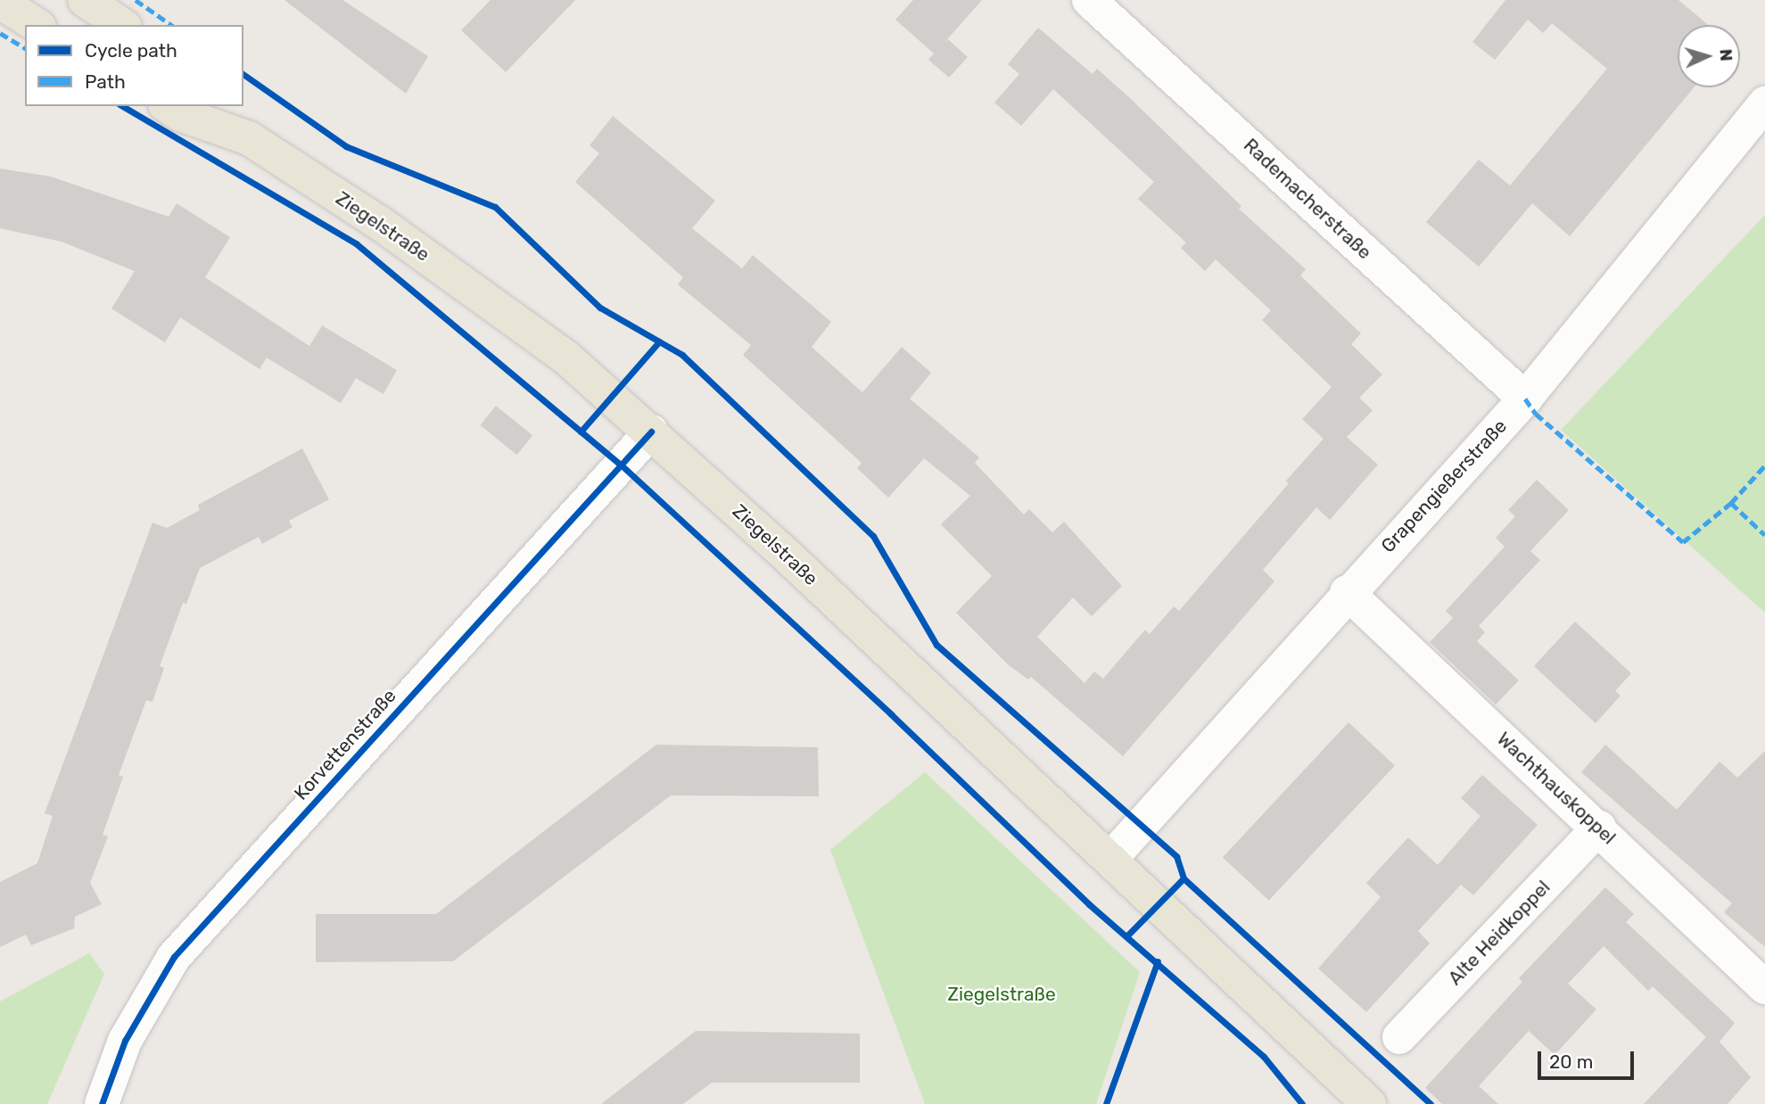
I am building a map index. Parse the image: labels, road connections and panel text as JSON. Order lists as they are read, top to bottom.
{
  "streets": {
    "main road": ["Ziegelstraße"],
    "street": [
      "Rademacherstraße",
      "Grapengießerstraße",
      "Korvettenstraße",
      "Wachthauskoppel",
      "Alte Heidkoppel"
    ]
  },
  "crossings": [
    ["Rademacherstraße", "Grapengießerstraße"],
    ["Ziegelstraße", "Grapengießerstraße"],
    ["Ziegelstraße", "Korvettenstraße"],
    ["Grapengießerstraße", "Wachthauskoppel"],
    ["Wachthauskoppel", "Alte Heidkoppel"]
  ],
  "parks": ["Ziegelstraße"],
  "legend": ["Cycle path", "Path"],
  "scale_bar": "20 m",
  "north": "right"
}
